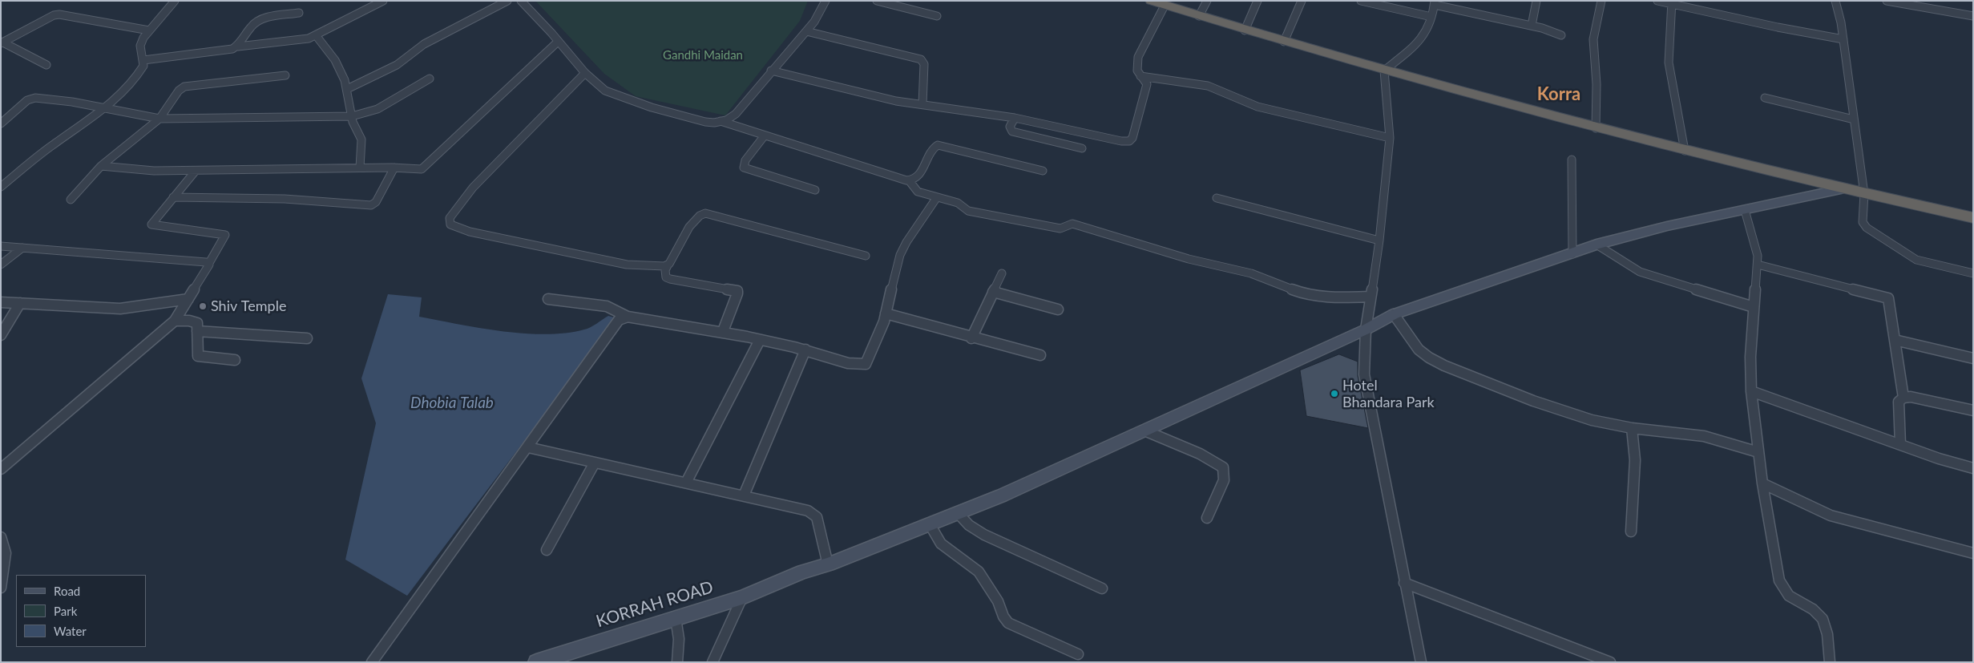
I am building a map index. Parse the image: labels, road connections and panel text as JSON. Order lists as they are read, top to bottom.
{
  "streets": {
    "main road": ["KORRAH ROAD"]
  },
  "districts": ["Korra"],
  "water": ["Dhobia Talab"],
  "parks": ["Gandhi Maidan"],
  "places": ["Shiv Temple", "Hotel Bhandara Park"],
  "legend": ["Road", "Park", "Water"]
}
